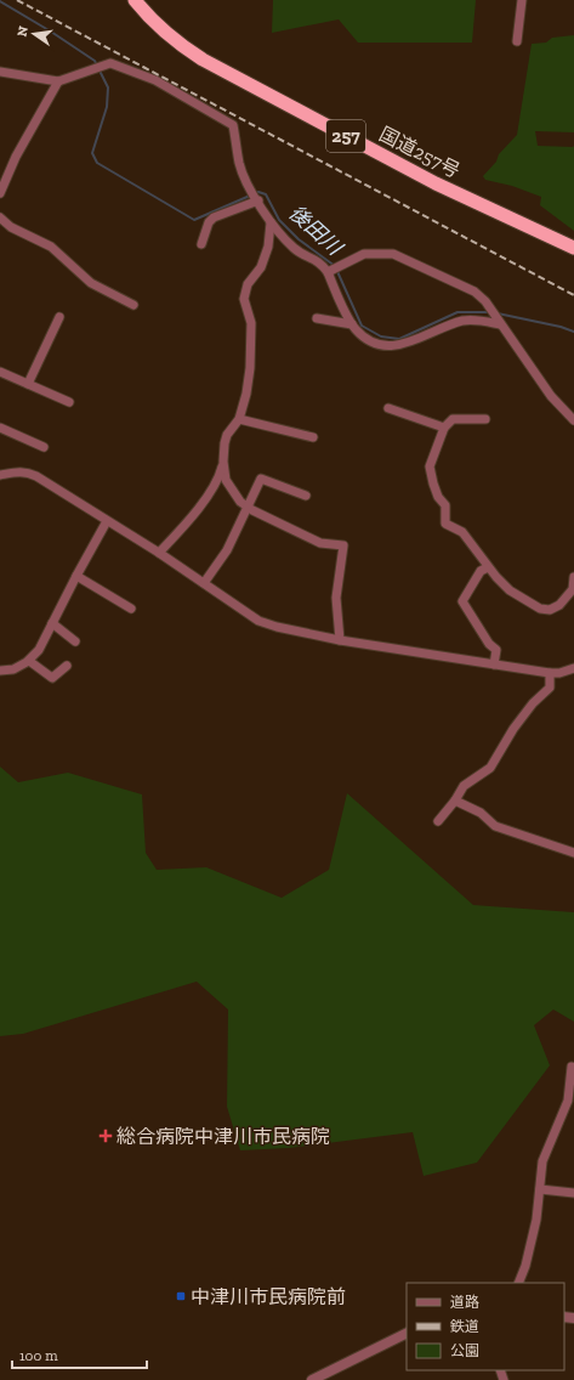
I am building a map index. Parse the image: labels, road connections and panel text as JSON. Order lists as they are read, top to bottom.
{
  "streets": {
    "highway": ["257", "国道257号"]
  },
  "water": ["後田川"],
  "places": {
    "health": ["総合病院中津川市民病院"],
    "transit": ["中津川市民病院前"]
  },
  "legend": ["道路", "鉄道", "公園"],
  "scale_bar": "100 m",
  "north": "left"
}
